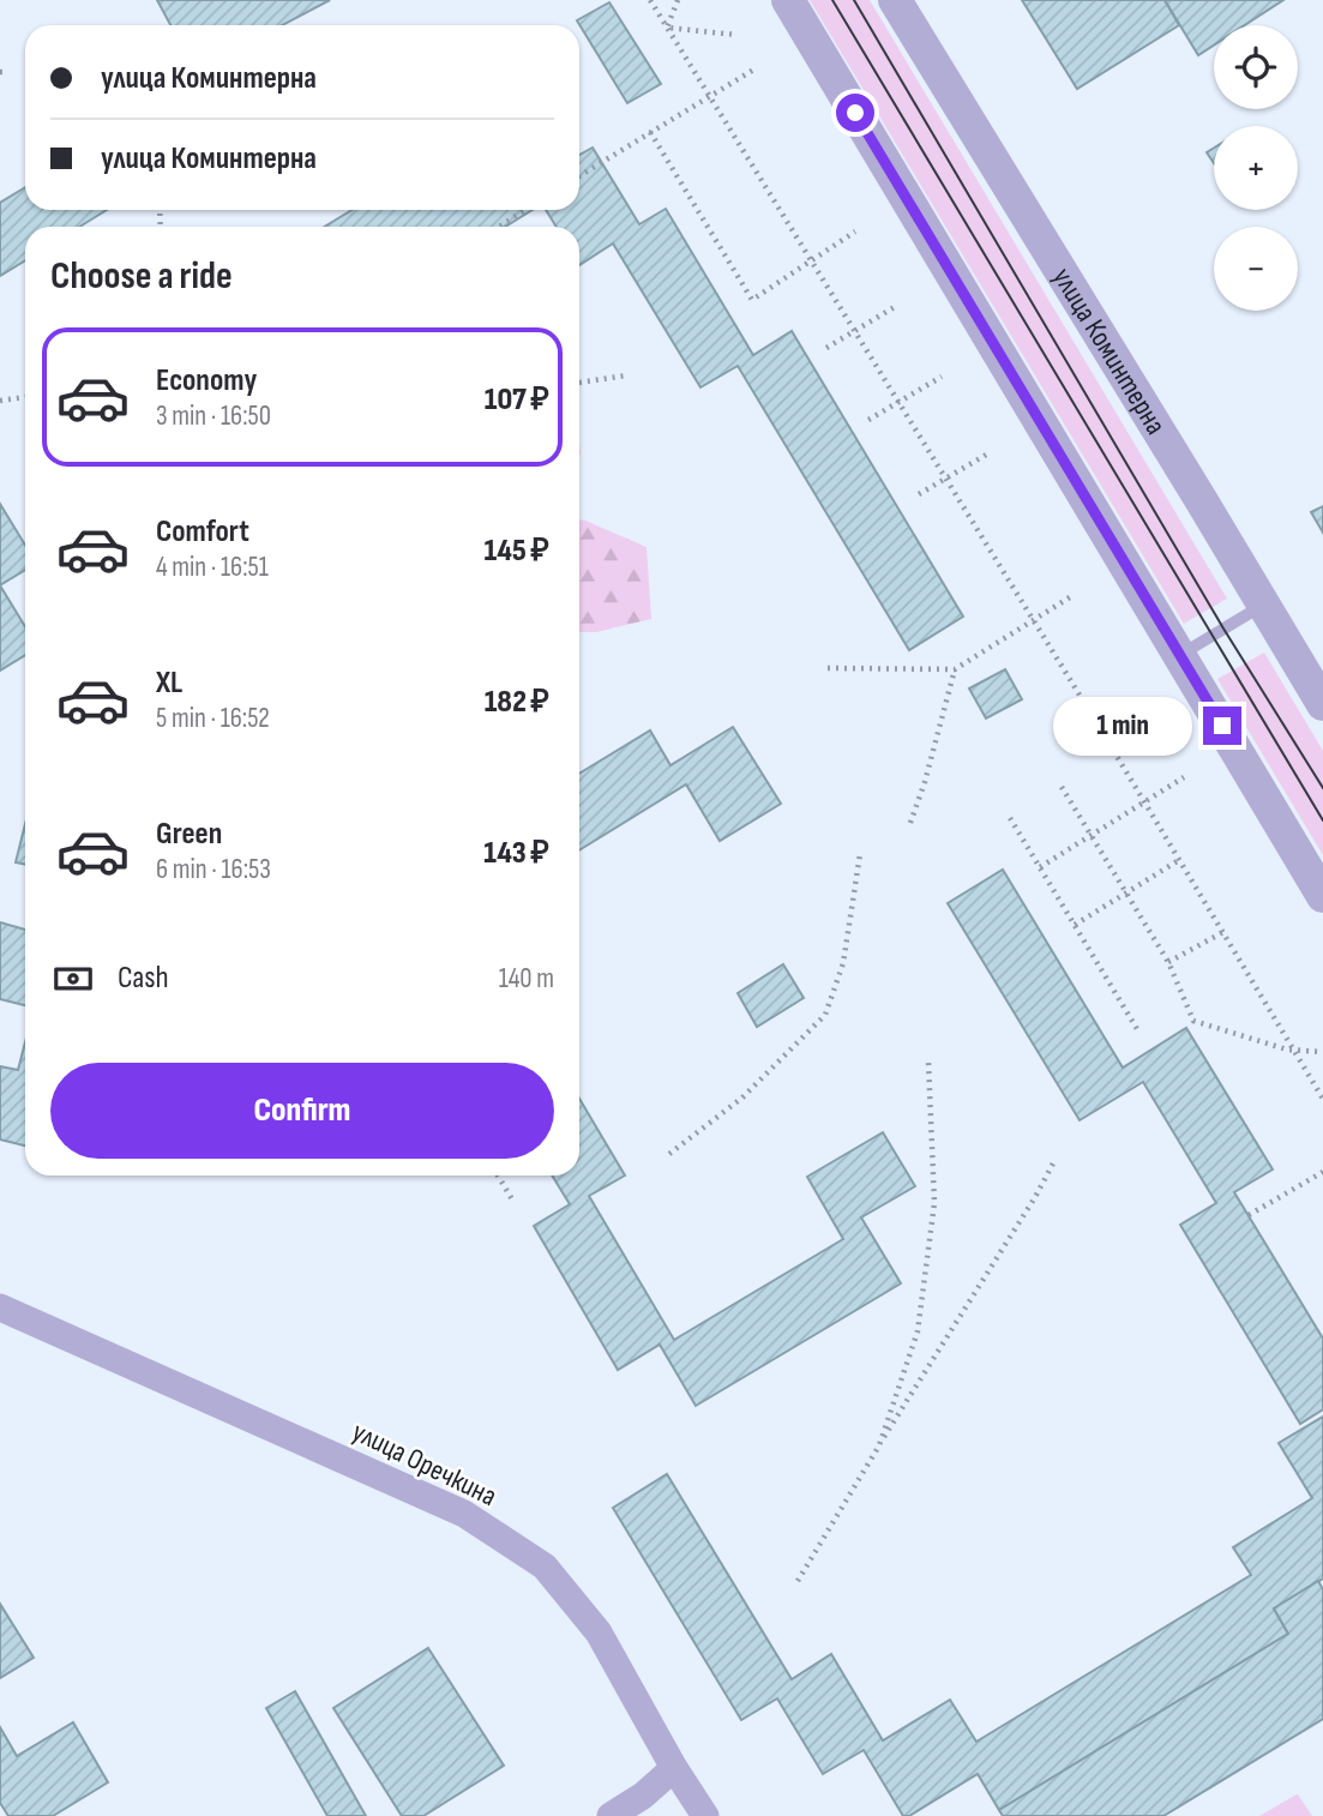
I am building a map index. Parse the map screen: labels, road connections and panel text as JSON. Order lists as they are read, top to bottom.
{
  "streets": {
    "street": ["улица Коминтерна", "улица Оречкина"]
  },
  "page": {
    "map_buttons": ["+", "−"],
    "banner": ["улица Коминтерна", "улица Коминтерна"],
    "heading": "Choose a ride",
    "list": [
      {
        "name": "Economy",
        "note": "3 min · 16:50",
        "value": "107 ₽"
      },
      {
        "name": "Comfort",
        "note": "4 min · 16:51",
        "value": "145 ₽"
      },
      {
        "name": "XL",
        "note": "5 min · 16:52",
        "value": "182 ₽"
      },
      {
        "name": "Green",
        "note": "6 min · 16:53",
        "value": "143 ₽"
      }
    ],
    "bubble": "1 min",
    "pay": ["Cash", "140 m"],
    "buttons": "Confirm"
  }
}
